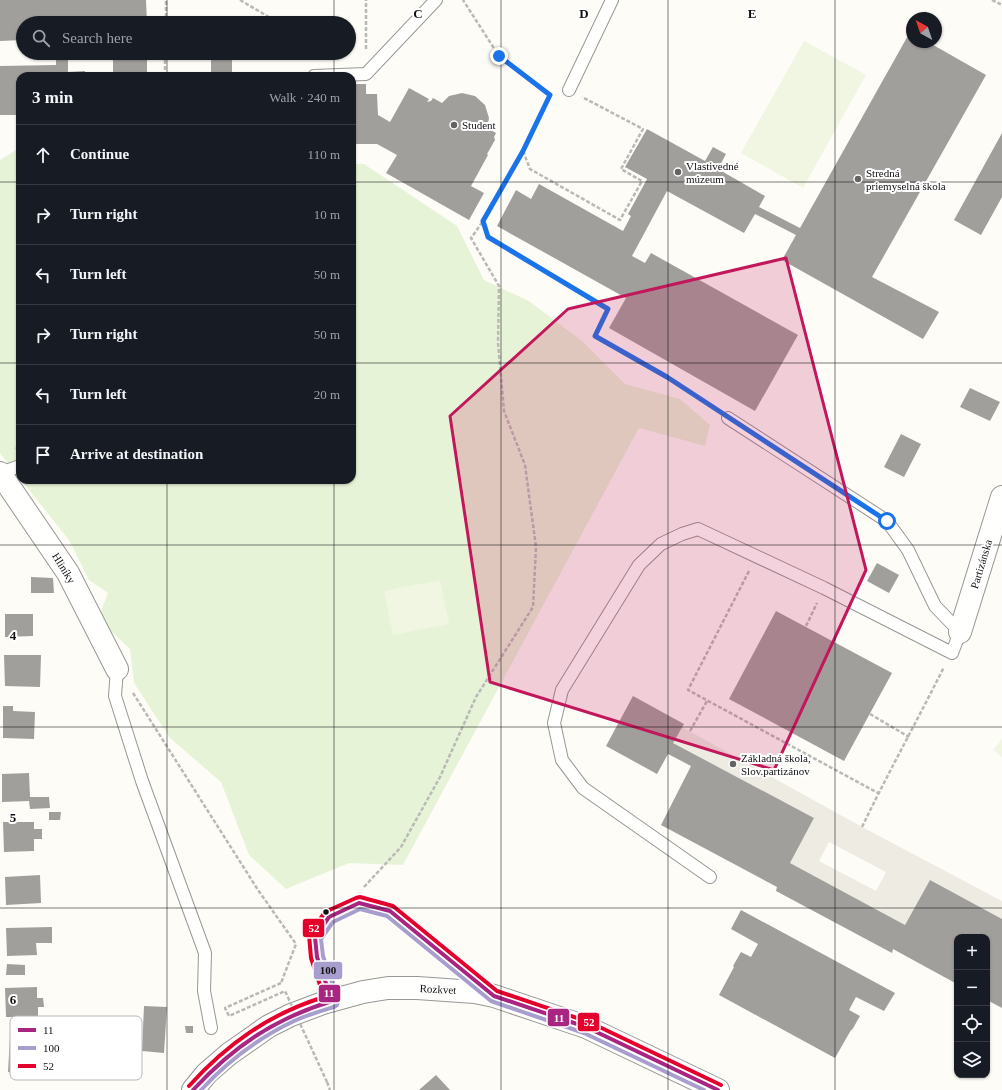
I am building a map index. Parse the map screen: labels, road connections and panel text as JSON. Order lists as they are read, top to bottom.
{
  "streets": {
    "street": ["Partizánska", "Hliníky", "Rozkvet"]
  },
  "places": [
    "Student",
    "Vlastivedné múzeum",
    "Stredná priemyselná škola",
    "Základná škola, Slov.partizánov"
  ],
  "lines": ["transit line 52", "transit line 11", "transit line 100"],
  "legend": ["11", "100", "52"],
  "north": "top left",
  "page": {
    "search": "Search here",
    "heading": ["3 min", "Walk · 240 m"],
    "list": [
      ["Continue", "110 m"],
      ["Turn right", "10 m"],
      ["Turn left", "50 m"],
      ["Turn right", "50 m"],
      ["Turn left", "20 m"],
      "Arrive at destination"
    ],
    "map_buttons": ["+", "−"]
  },
  "grid": {
    "columns": ["C", "D", "E"],
    "rows": ["4", "5", "6"]
  }
}
